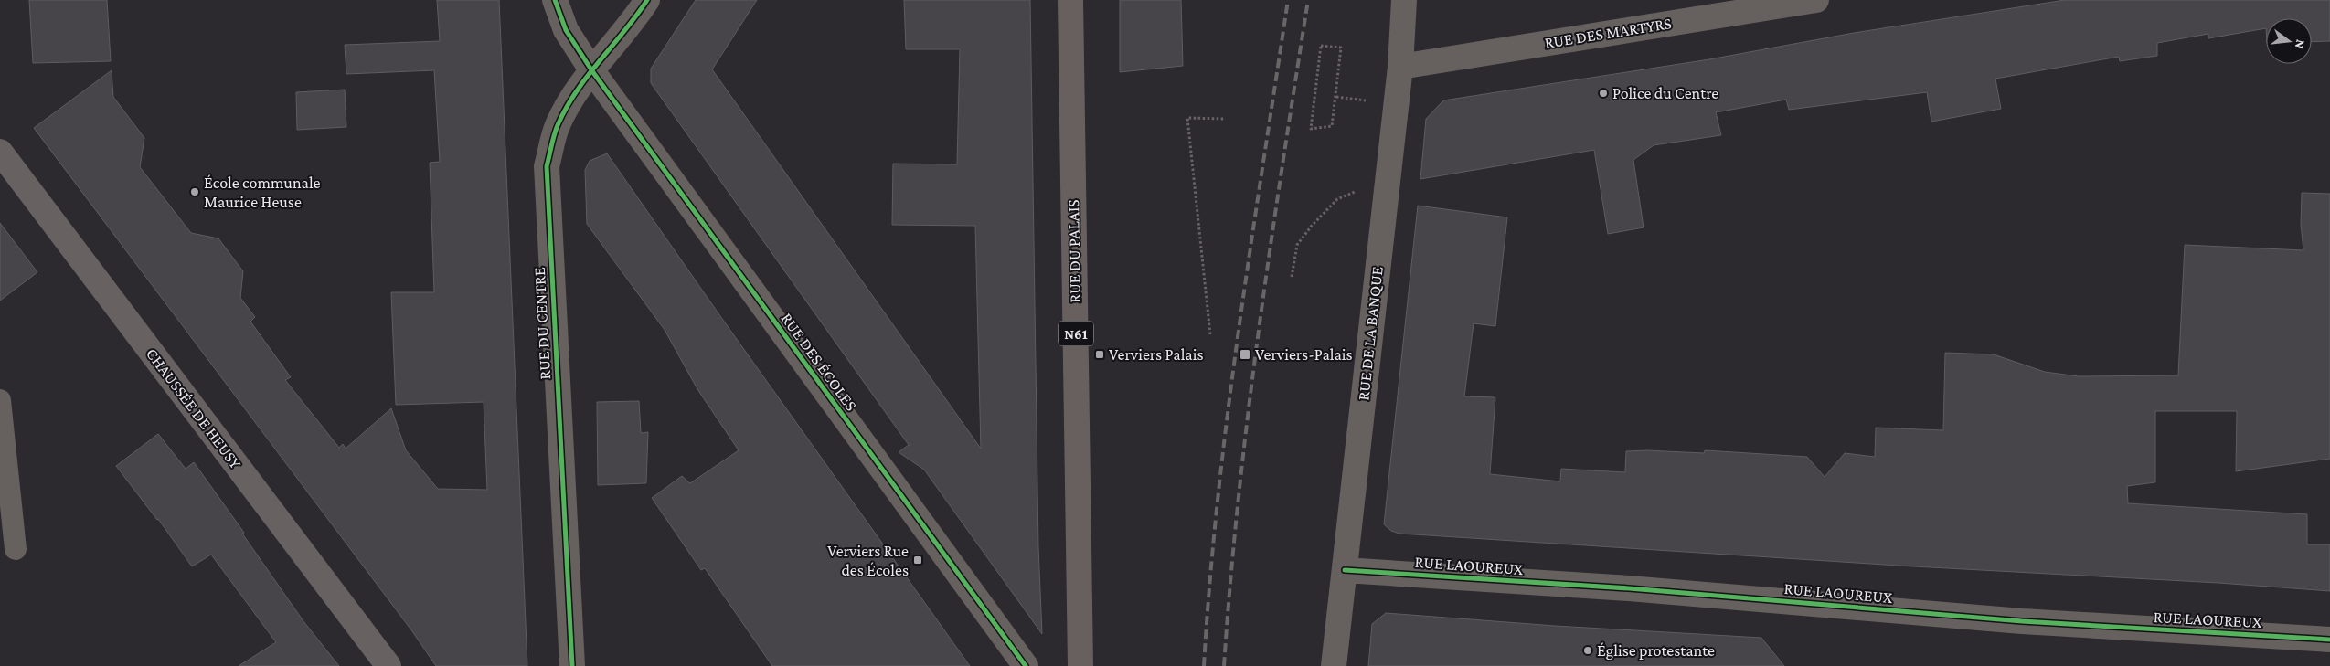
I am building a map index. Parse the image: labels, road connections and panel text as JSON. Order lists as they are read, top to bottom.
{
  "streets": {
    "main road": ["RUE DU PALAIS", "N61", "CHAUSSÉE DE HEUSY"],
    "street": [
      "RUE DES MARTYRS",
      "RUE DU CENTRE",
      "RUE DE LA BANQUE",
      "RUE DES ÉCOLES",
      "RUE LAOUREUX"
    ]
  },
  "crossings": [
    ["RUE DES MARTYRS", "RUE DE LA BANQUE"],
    ["RUE DU CENTRE", "RUE DES ÉCOLES"],
    ["RUE DE LA BANQUE", "RUE LAOUREUX"]
  ],
  "places": {
    "other": ["Police du Centre", "École communale Maurice Heuse", "Église protestante"],
    "transit": ["Verviers Palais", "Verviers-Palais", "Verviers Rue des Écoles"]
  },
  "north": "right"
}
